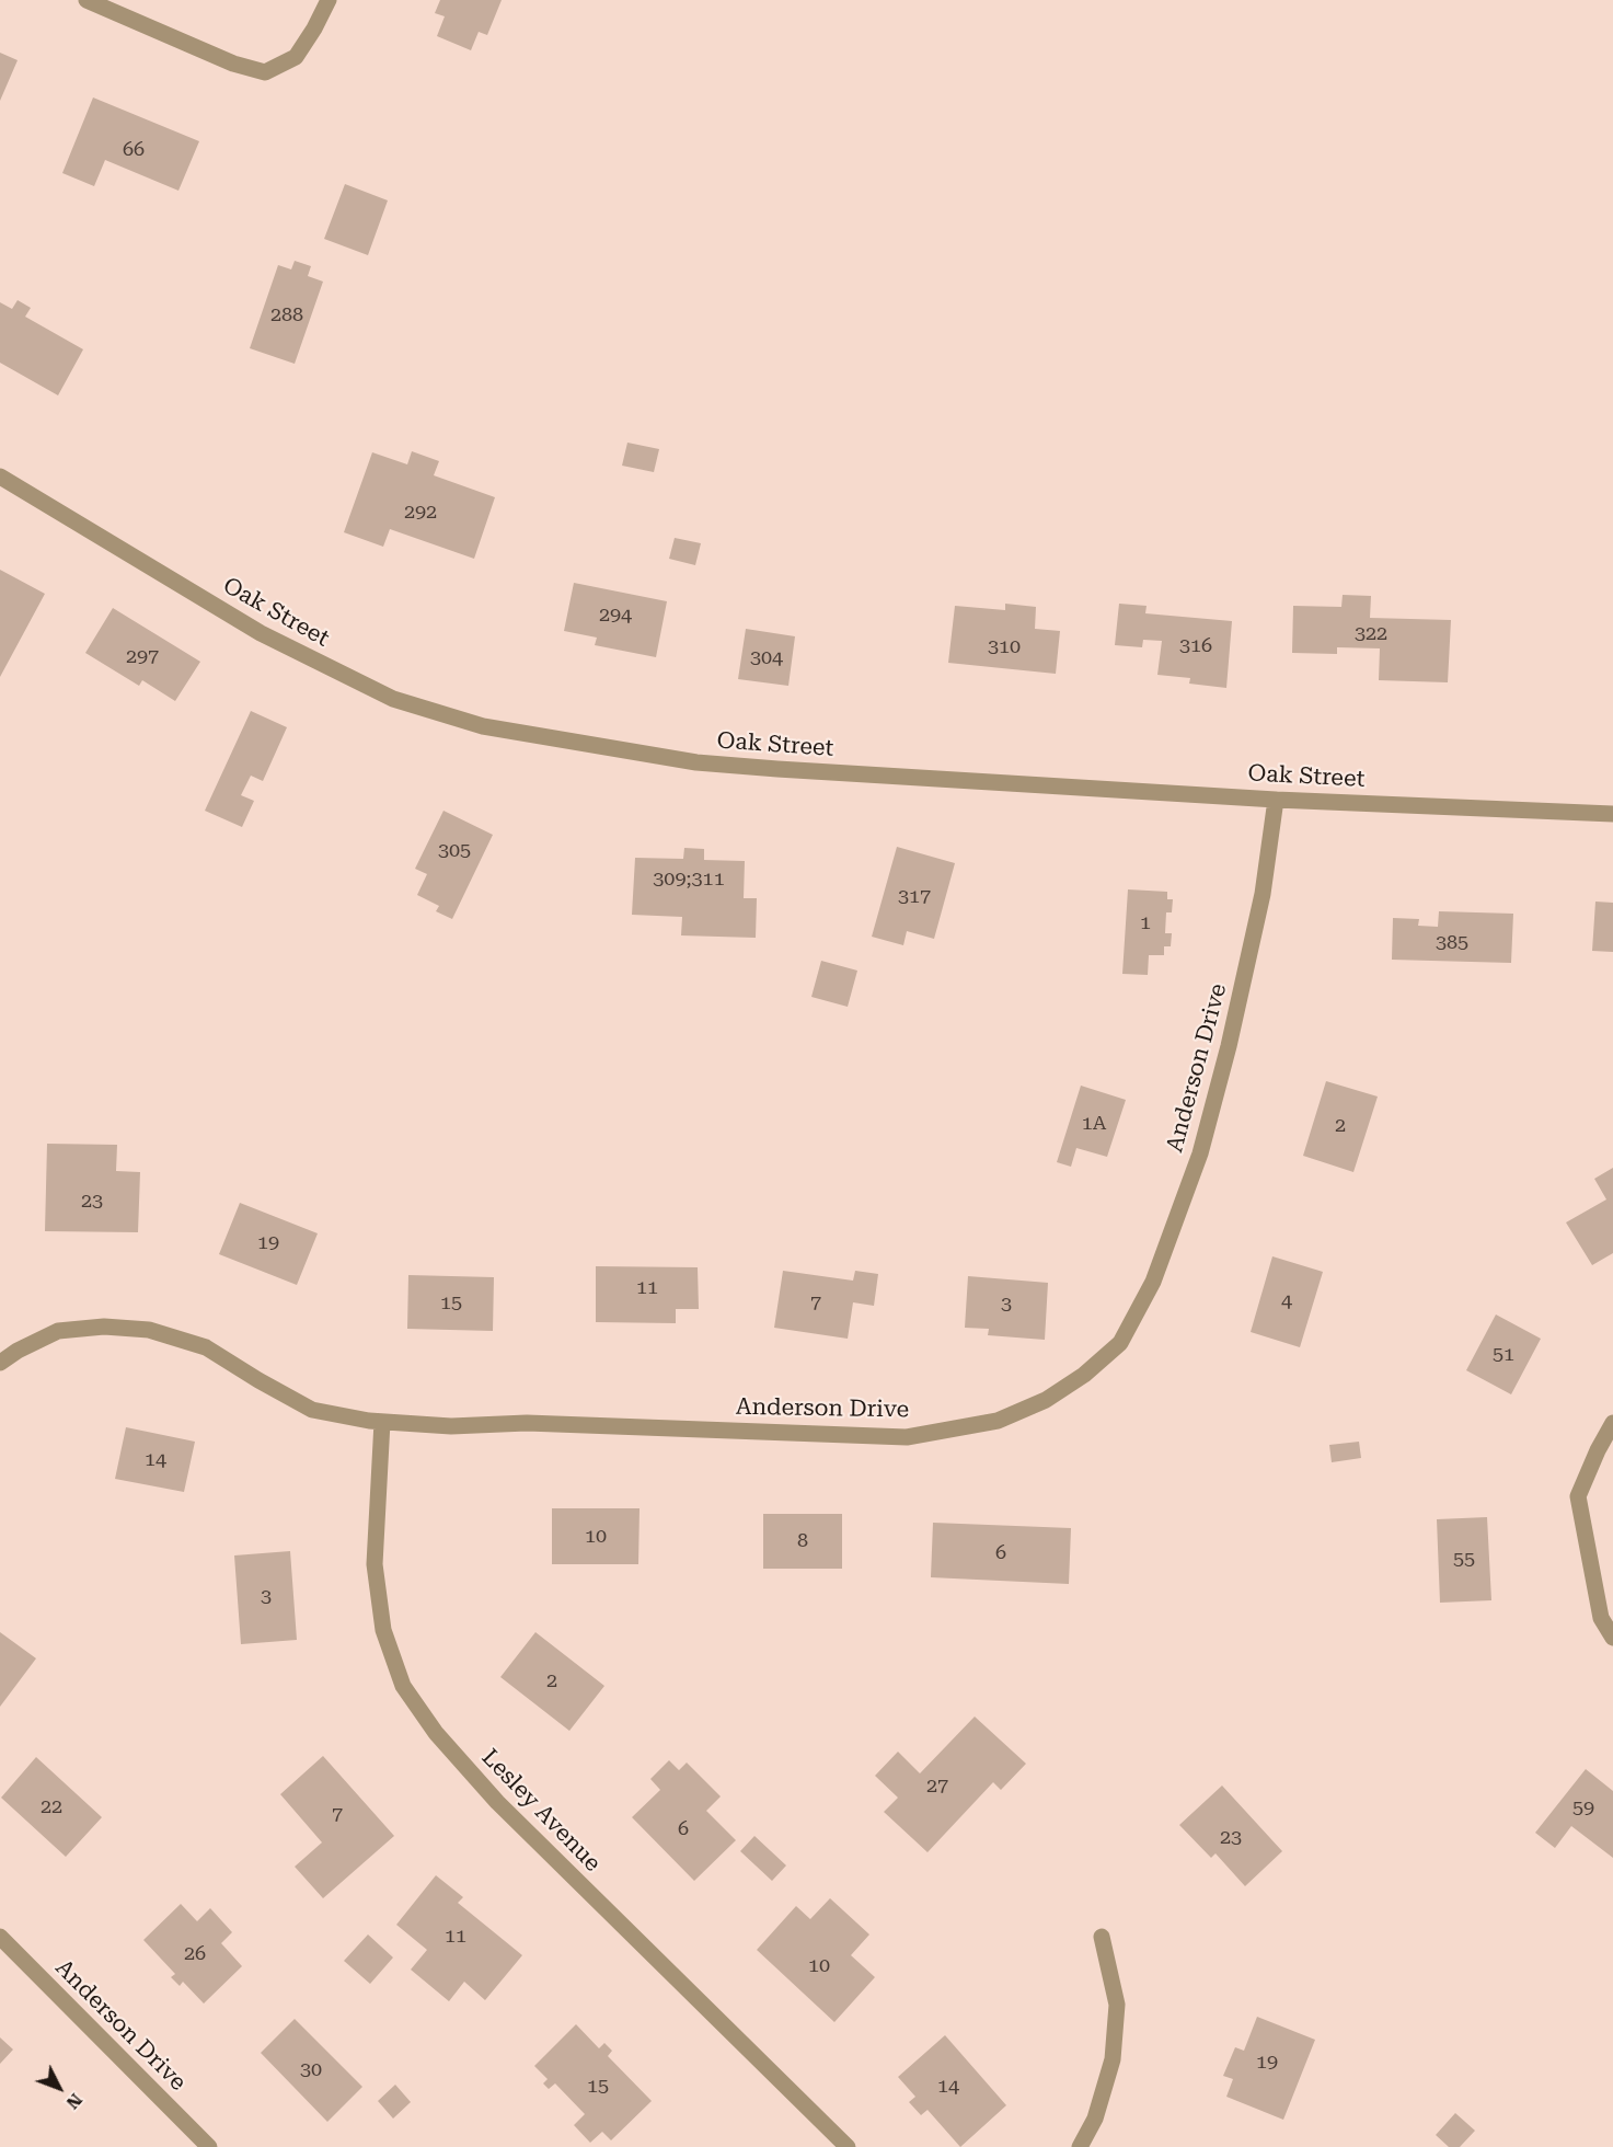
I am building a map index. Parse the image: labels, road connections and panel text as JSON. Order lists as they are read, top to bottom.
{
  "streets": {
    "street": ["Oak Street", "Anderson Drive", "Lesley Avenue"]
  },
  "crossings": [
    ["Oak Street", "Anderson Drive"],
    ["Anderson Drive", "Lesley Avenue"]
  ],
  "house_numbers": [
    "66",
    "288",
    "292",
    "294",
    "322",
    "316",
    "310",
    "297",
    "304",
    "305",
    "309;311",
    "317",
    "1",
    "385",
    "1A",
    "2",
    "23",
    "19",
    "11",
    "4",
    "15",
    "7",
    "3",
    "51",
    "14",
    "10",
    "8",
    "6",
    "55",
    "3",
    "2",
    "27",
    "22",
    "59",
    "7",
    "6",
    "23",
    "11",
    "26",
    "10",
    "19",
    "30",
    "15",
    "14"
  ],
  "north": "bottom right"
}
